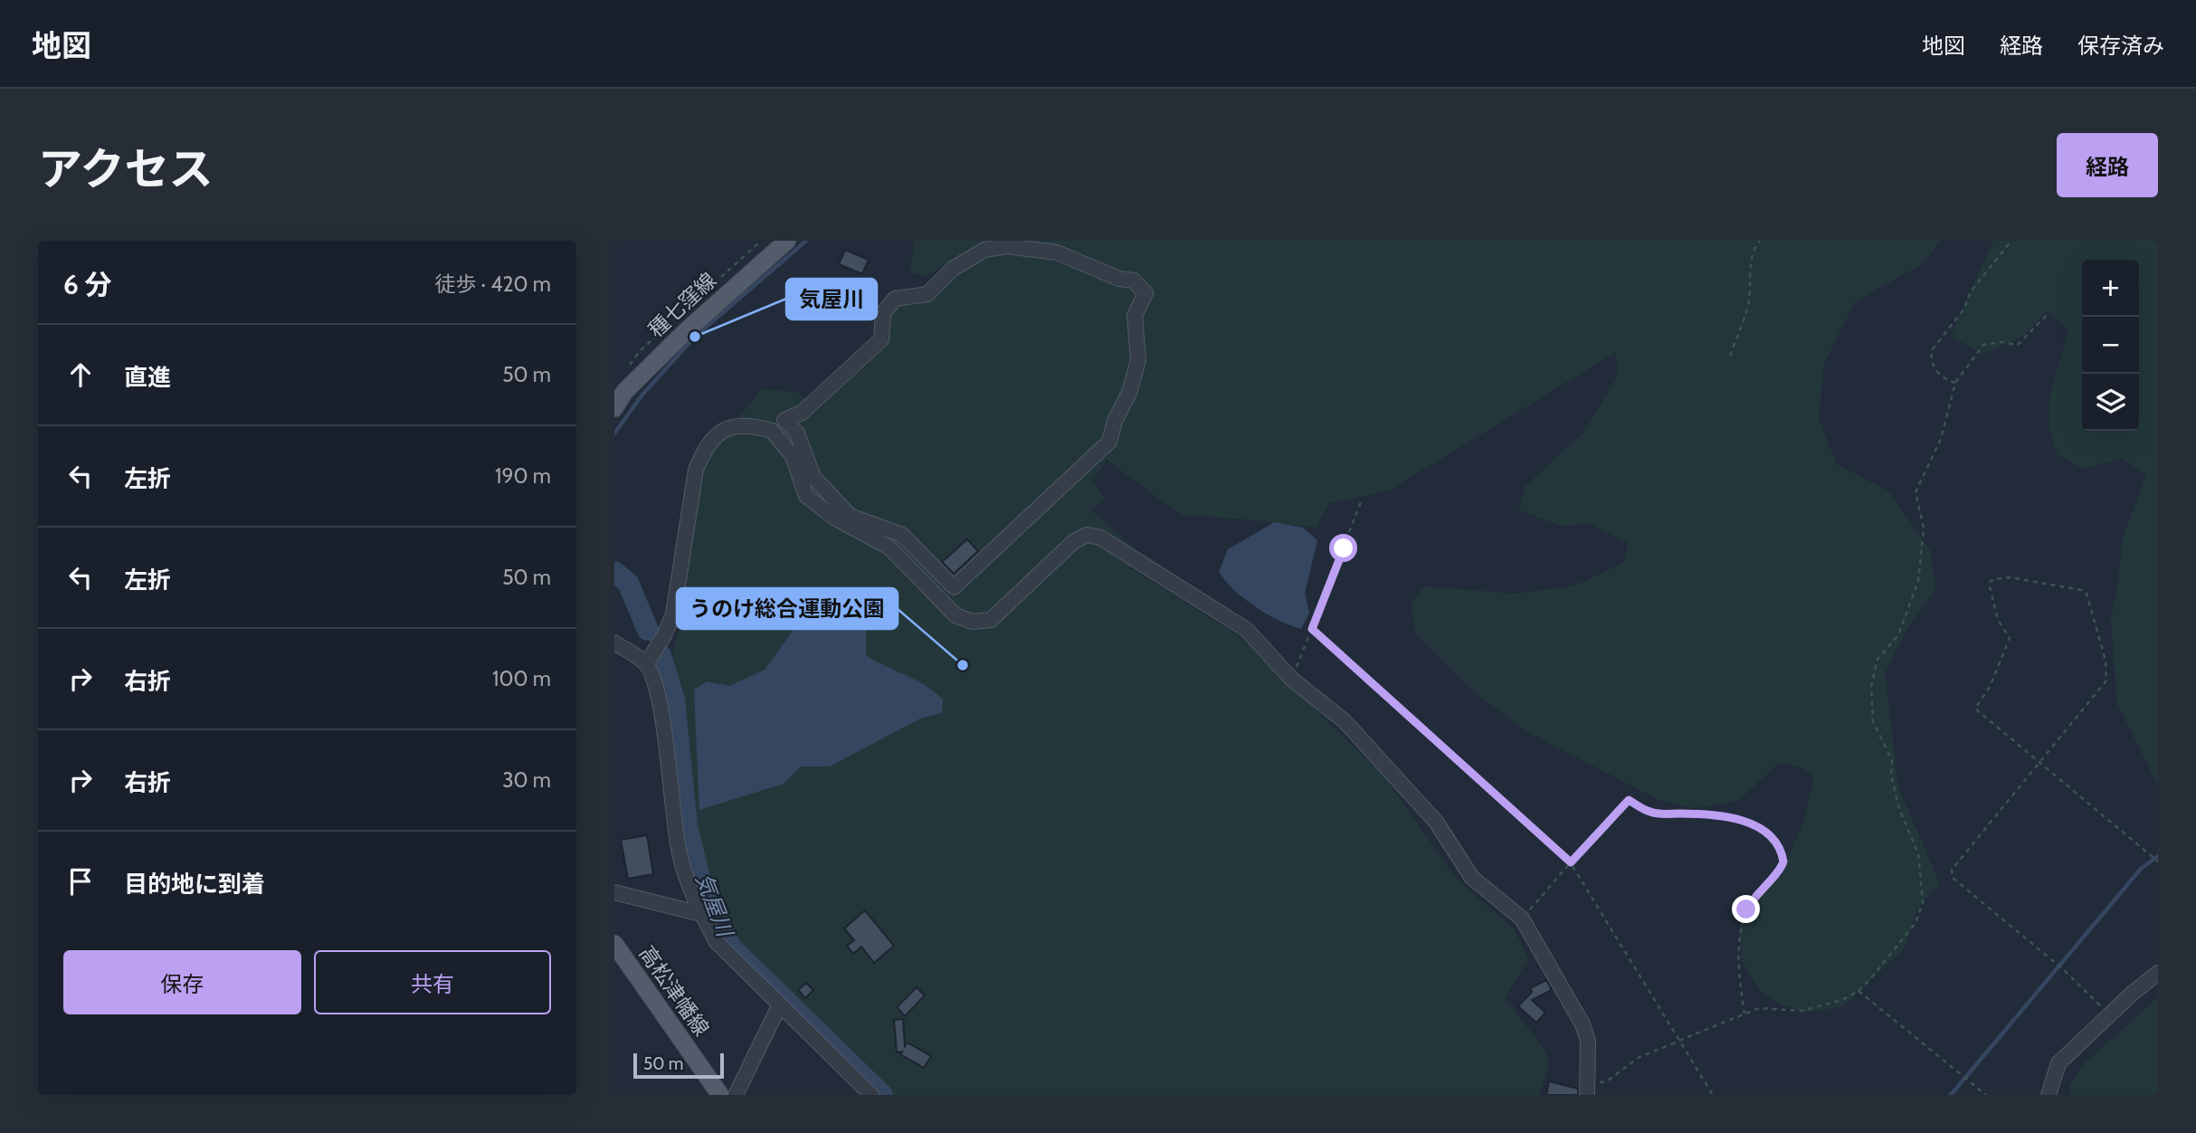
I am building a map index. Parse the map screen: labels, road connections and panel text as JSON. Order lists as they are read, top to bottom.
{
  "streets": {
    "main road": ["種七窪線", "高松津幡線"]
  },
  "water": ["気屋川"],
  "places": ["気屋川", "うのけ総合運動公園"],
  "scale_bar": "50 m",
  "page": {
    "header": "地図",
    "nav": ["地図", "経路", "保存済み"],
    "title": "アクセス",
    "buttons": [
      "経路",
      ["保存", "共有"]
    ],
    "heading": ["6 分", "徒歩 · 420 m"],
    "map_buttons": ["+", "−"],
    "list": [
      ["直進", "50 m"],
      ["左折", "190 m"],
      ["左折", "50 m"],
      ["右折", "100 m"],
      ["右折", "30 m"],
      "目的地に到着"
    ],
    "scale": "50 m"
  }
}
